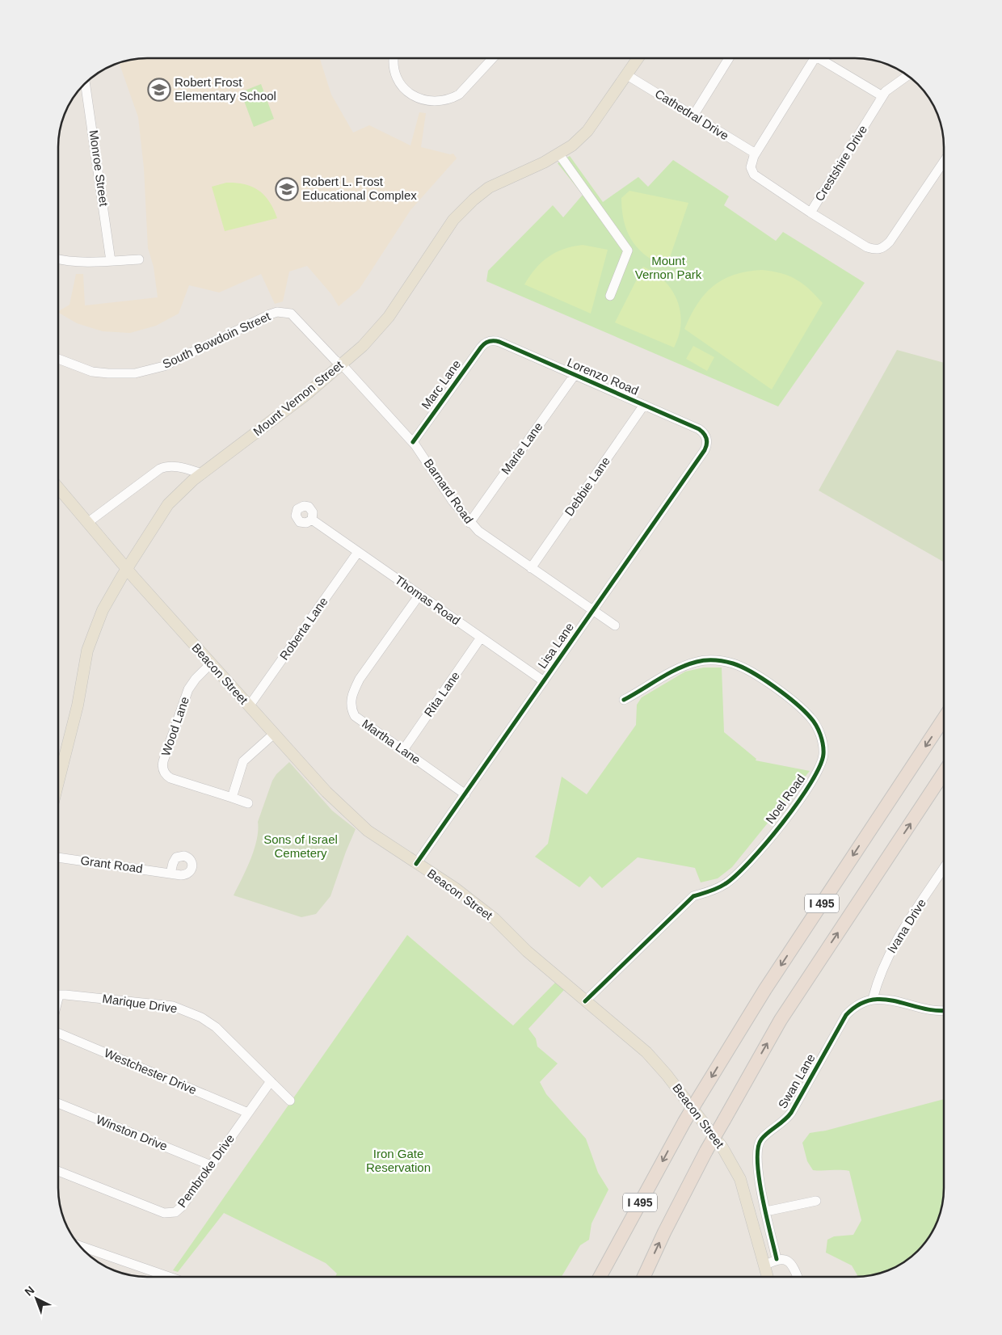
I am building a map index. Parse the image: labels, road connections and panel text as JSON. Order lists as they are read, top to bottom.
{
  "streets": {
    "highway": ["I 495"],
    "main road": ["Mount Vernon Street", "Beacon Street"],
    "street": [
      "Cathedral Drive",
      "Crestshire Drive",
      "Monroe Street",
      "South Bowdoin Street",
      "Lorenzo Road",
      "Marc Lane",
      "Marie Lane",
      "Debbie Lane",
      "Barnard Road",
      "Thomas Road",
      "Roberta Lane",
      "Lisa Lane",
      "Rita Lane",
      "Wood Lane",
      "Martha Lane",
      "Noel Road",
      "Grant Road",
      "Ivana Drive",
      "Marique Drive",
      "Westchester Drive",
      "Swan Lane",
      "Winston Drive",
      "Pembroke Drive"
    ]
  },
  "crossings": [
    ["Cathedral Drive", "Crestshire Drive"],
    ["Cathedral Drive", "Mount Vernon Street"],
    ["South Bowdoin Street", "Barnard Road"],
    ["Lorenzo Road", "Marc Lane"],
    ["Lorenzo Road", "Marie Lane"],
    ["Lorenzo Road", "Debbie Lane"],
    ["Lorenzo Road", "Lisa Lane"],
    ["Marc Lane", "Barnard Road"],
    ["Mount Vernon Street", "Barnard Road"],
    ["Mount Vernon Street", "Beacon Street"],
    ["Marie Lane", "Barnard Road"],
    ["Debbie Lane", "Barnard Road"],
    ["Barnard Road", "Lisa Lane"],
    ["Thomas Road", "Roberta Lane"],
    ["Thomas Road", "Lisa Lane"],
    ["Thomas Road", "Rita Lane"],
    ["Thomas Road", "Martha Lane"],
    ["Roberta Lane", "Beacon Street"],
    ["Lisa Lane", "Beacon Street"],
    ["Lisa Lane", "Martha Lane"],
    ["Beacon Street", "Wood Lane"],
    ["Beacon Street", "Noel Road"],
    ["Rita Lane", "Martha Lane"],
    ["Ivana Drive", "Swan Lane"],
    ["Marique Drive", "Pembroke Drive"],
    ["Westchester Drive", "Pembroke Drive"],
    ["Winston Drive", "Pembroke Drive"]
  ],
  "parks": ["Mount Vernon Park", "Sons of Israel Cemetery", "Iron Gate Reservation"],
  "places": {
    "school or university": ["Robert Frost Elementary School", "Robert L. Frost Educational Complex"]
  },
  "north": "top left"
}
